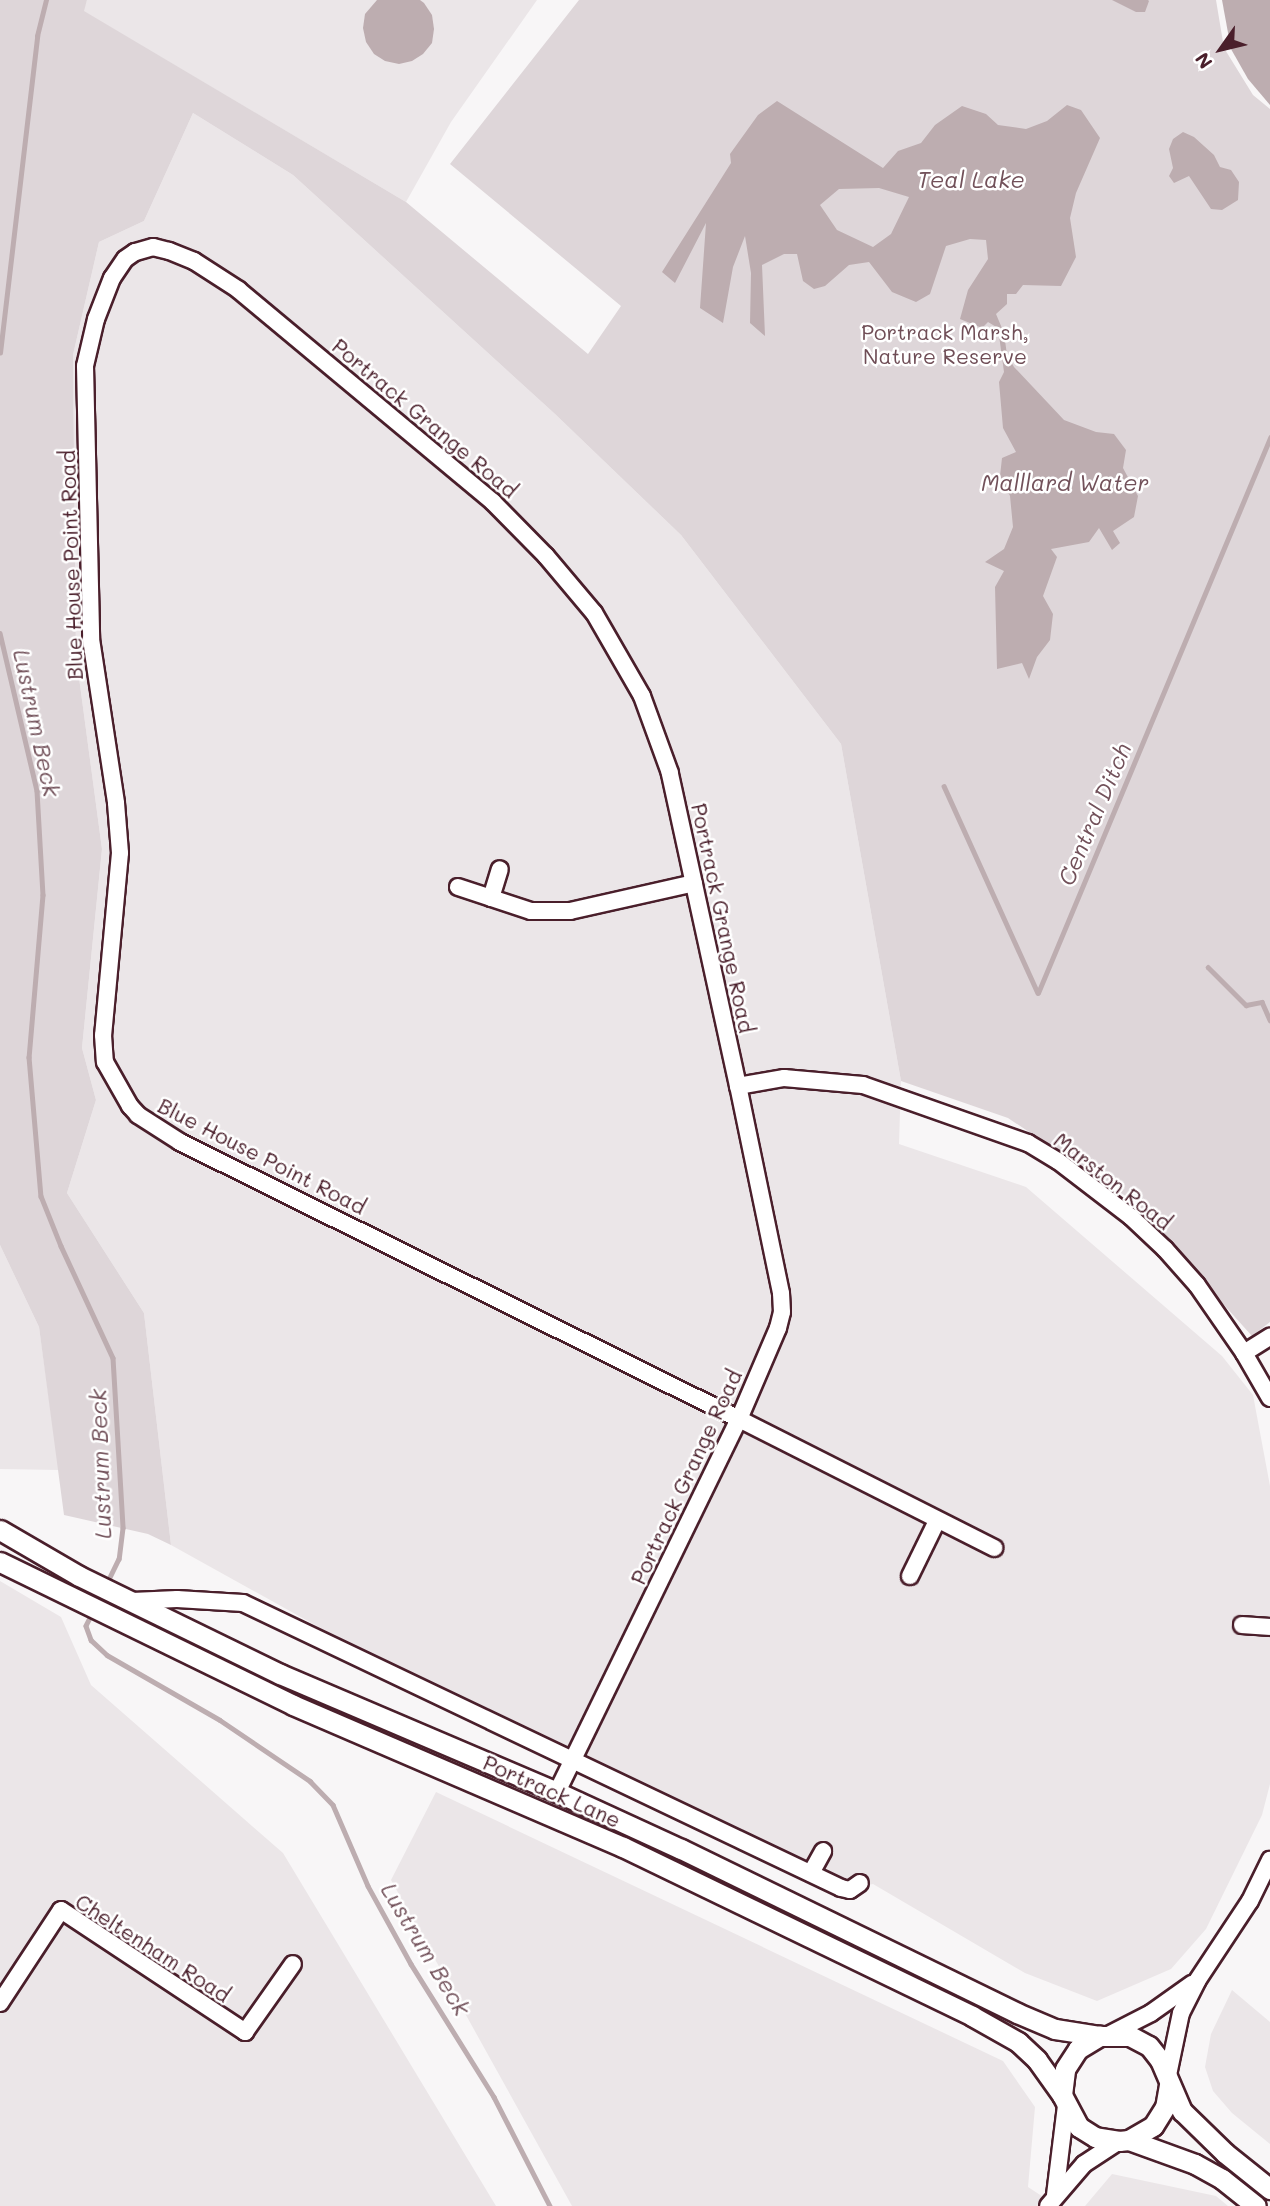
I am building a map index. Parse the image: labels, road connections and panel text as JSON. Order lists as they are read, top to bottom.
{
  "streets": {
    "main road": ["Portrack Lane"],
    "street": [
      "Portrack Grange Road",
      "Blue House Point Road",
      "Marston Road",
      "Cheltenham Road"
    ]
  },
  "crossings": [
    ["Portrack Grange Road", "Blue House Point Road"],
    ["Portrack Grange Road", "Marston Road"],
    ["Portrack Grange Road", "Portrack Lane"]
  ],
  "water": [
    "Teal Lake",
    "Malllard Water",
    "Lustrum Beck",
    "Central Ditch"
  ],
  "parks": ["Portrack Marsh, Nature Reserve"],
  "north": "bottom left"
}
